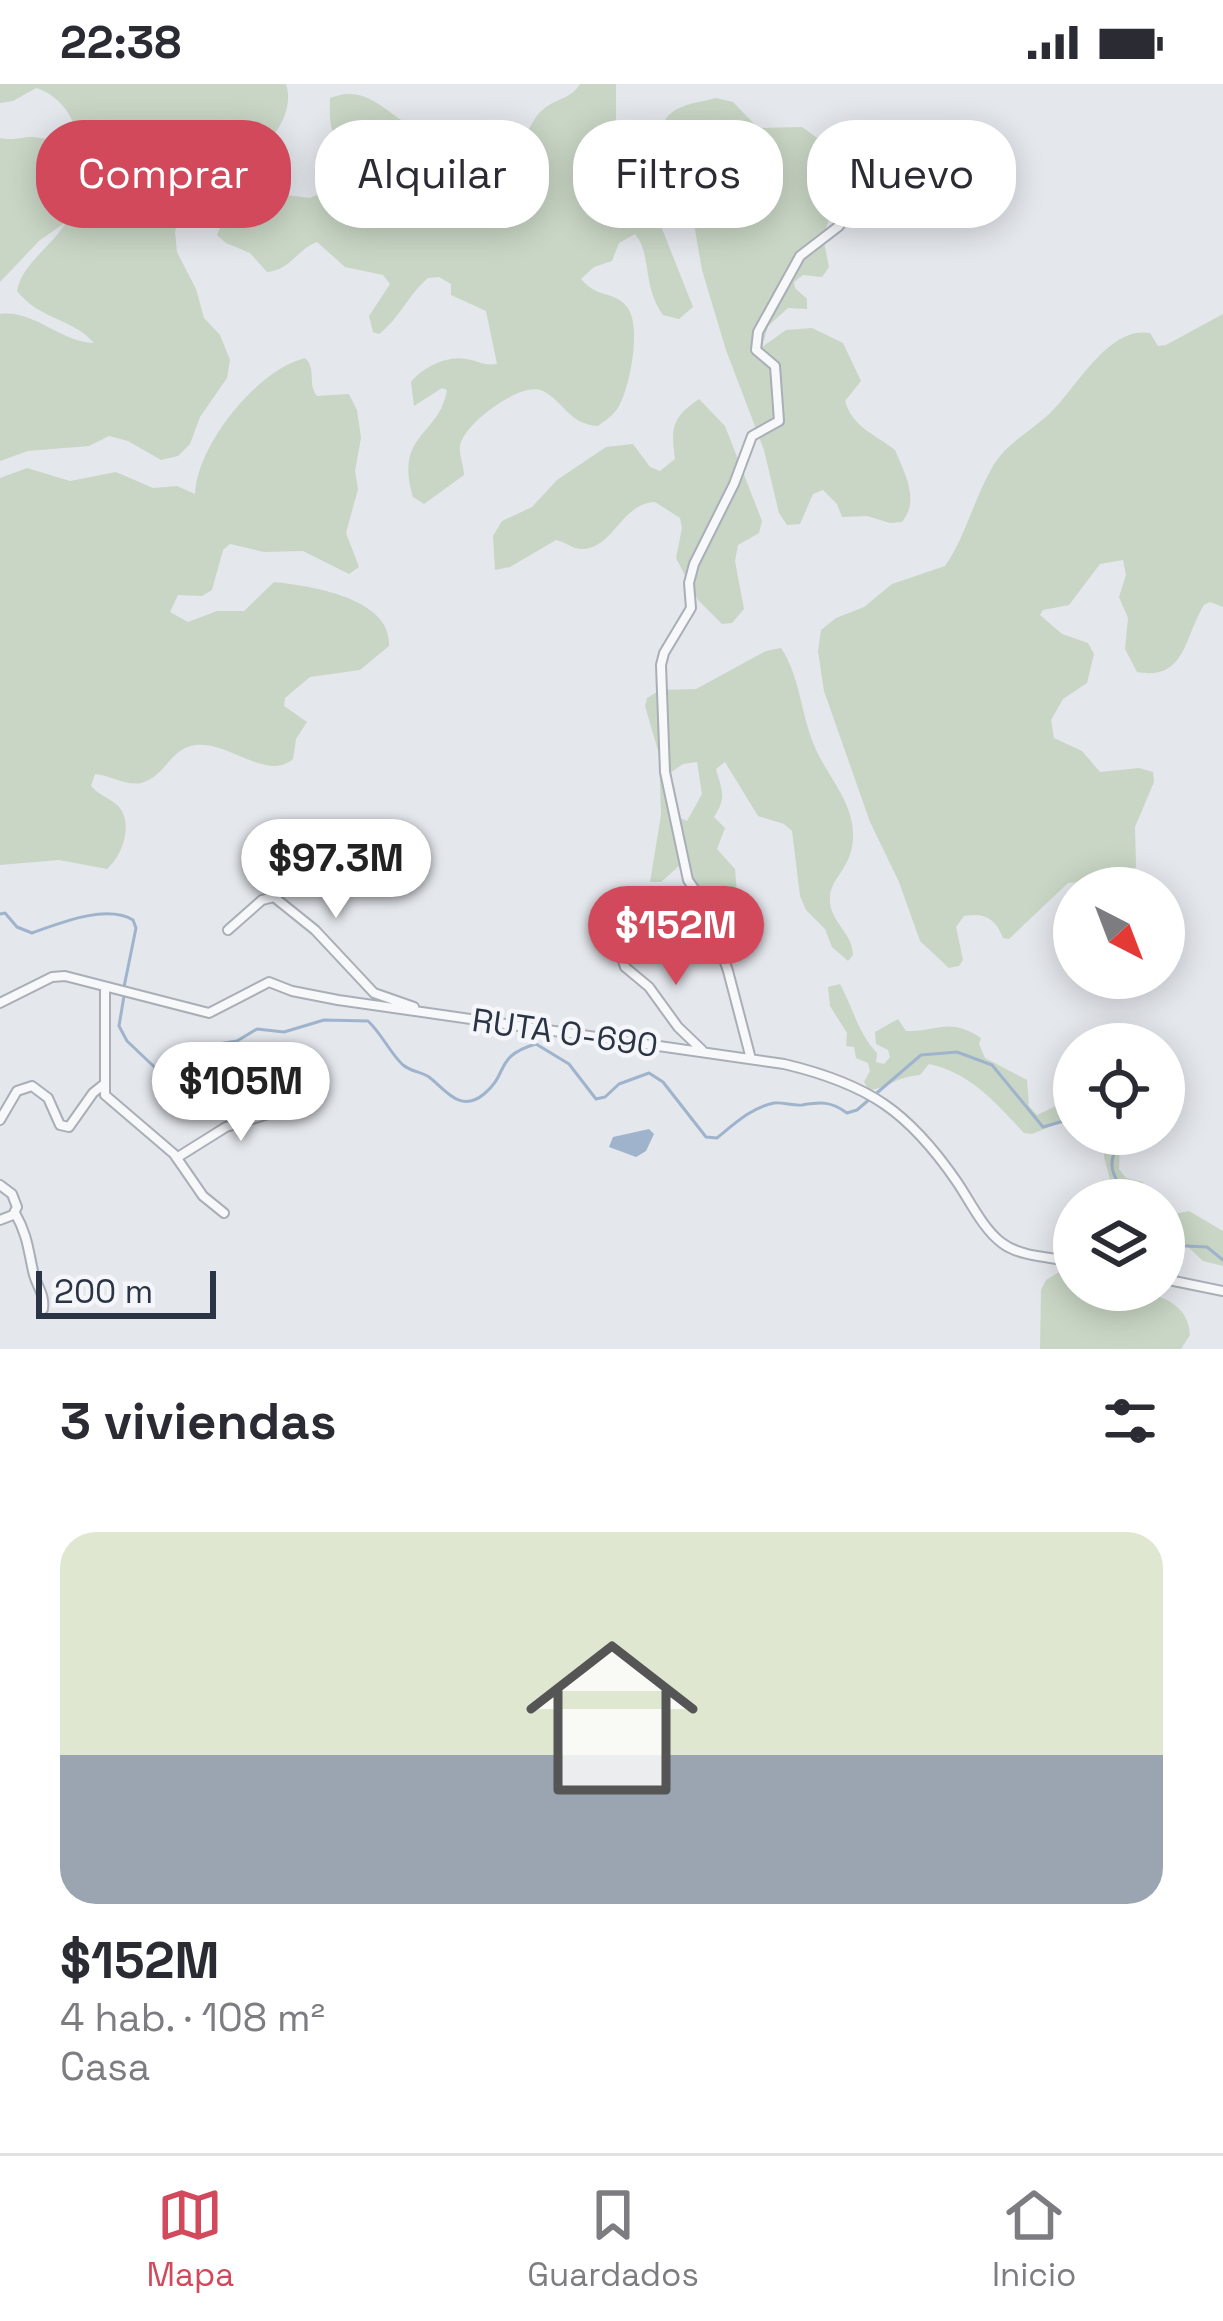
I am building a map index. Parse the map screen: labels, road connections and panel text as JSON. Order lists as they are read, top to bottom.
{
  "streets": {
    "street": ["RUTA O-690"]
  },
  "scale_bar": "200 m",
  "north": "bottom right",
  "page": {
    "status": "22:38",
    "chip": [
      "Comprar",
      "Alquilar",
      "Filtros",
      "Nuevo"
    ],
    "price": ["$97.3M", "$152M", "$105M"],
    "scale": "200 m",
    "heading": "3 viviendas",
    "list": [
      {
        "name": "$152M",
        "note": "4 hab. · 108 m² · Casa"
      }
    ],
    "tabs": ["Mapa", "Guardados", "Inicio"]
  }
}
